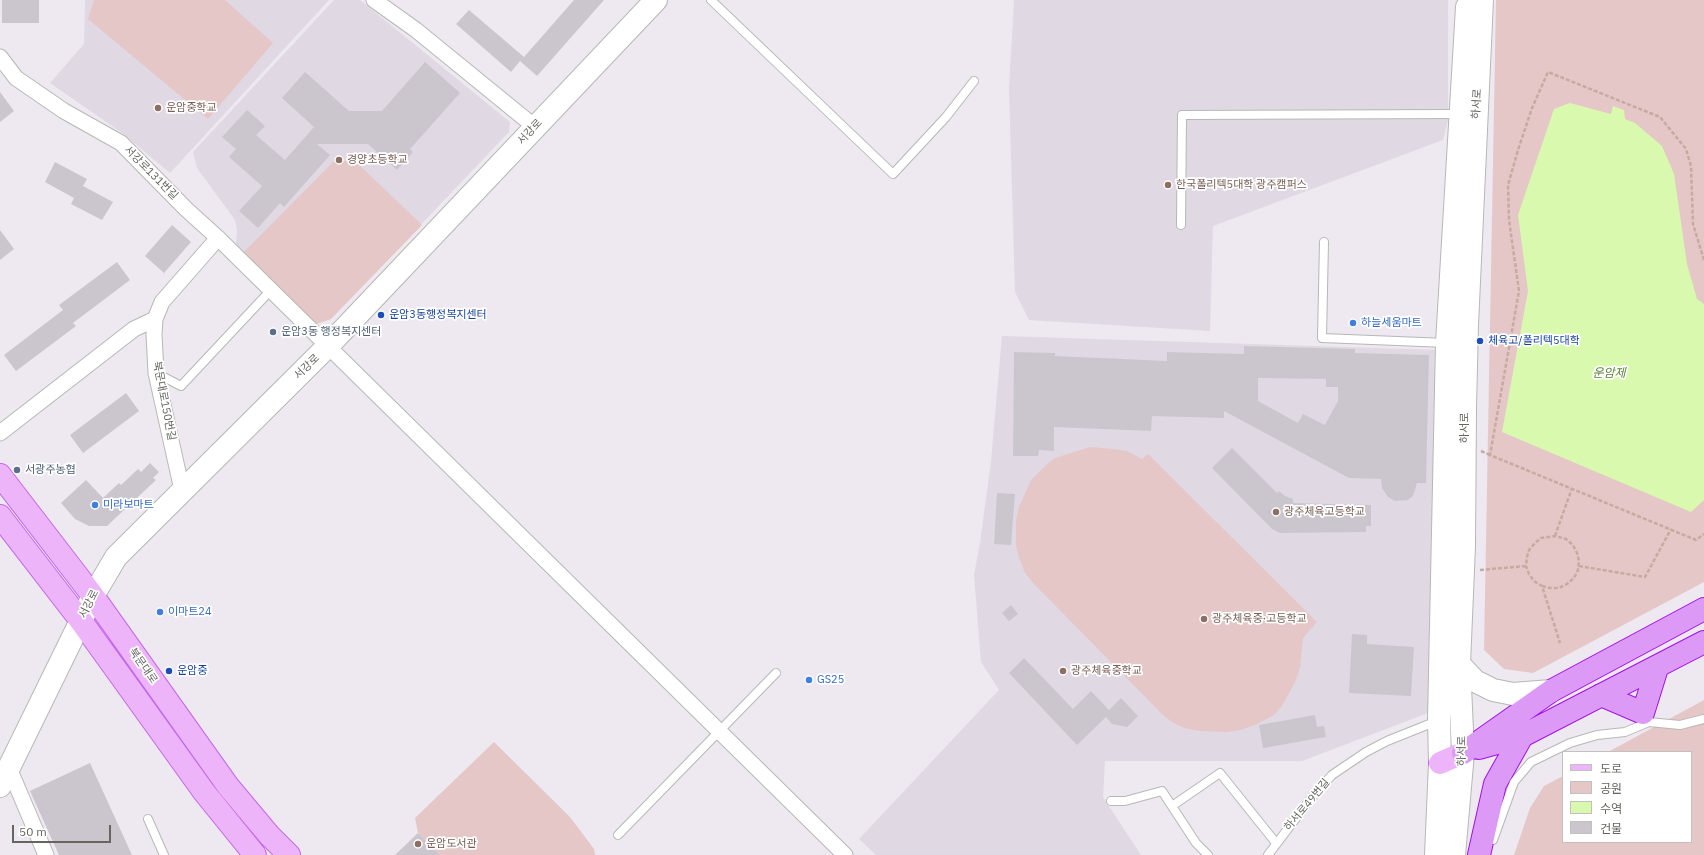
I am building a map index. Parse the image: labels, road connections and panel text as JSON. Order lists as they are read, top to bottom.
{
  "streets": {
    "main road": ["북문대로"],
    "street": [
      "하서로",
      "서강로",
      "서강로131번길",
      "북문대로150번길"
    ],
    "lane": ["하서로49번길"]
  },
  "crossings": [
    ["하서로", "하서로49번길"],
    ["서강로", "서강로131번길"],
    ["서강로", "북문대로150번길"],
    ["서강로", "북문대로"],
    ["서강로131번길", "북문대로150번길"]
  ],
  "water": ["운암제"],
  "places": [
    "운암중학교",
    "경양초등학교",
    "한국폴리텍5대학 광주캠퍼스",
    "운암3동행정복지센터",
    "하늘세움마트",
    "운암3동 행정복지센터",
    "체육고/폴리텍5대학",
    "서광주농협",
    "미라보마트",
    "광주체육고등학교",
    "이마트24",
    "광주체육중·고등학교",
    "운암중",
    "광주체육중학교",
    "GS25",
    "운암도서관"
  ],
  "legend": [
    "도로",
    "공원",
    "수역",
    "건물"
  ],
  "scale_bar": "50 m"
}
